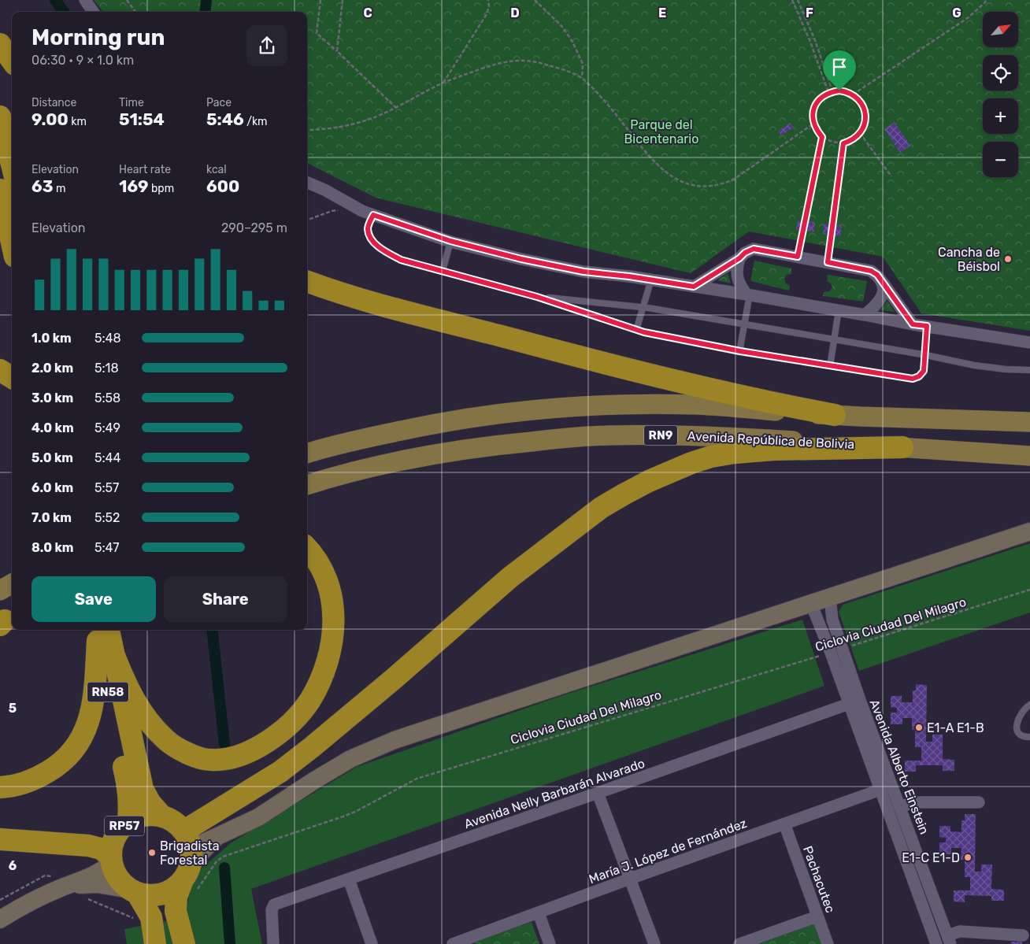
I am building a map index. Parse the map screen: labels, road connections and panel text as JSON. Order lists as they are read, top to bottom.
{
  "streets": {
    "highway": ["RN58", "RP57"],
    "main road": ["RN9", "Avenida República de Bolivia"],
    "street": [
      "Avenida Alberto Einstein",
      "Avenida Nelly Barbarán Alvarado",
      "María J. López de Fernández",
      "Pachacutec"
    ],
    "path": ["Ciclovia Ciudad Del Milagro"]
  },
  "crossings": [
    ["Ciclovia Ciudad Del Milagro", "RN58"],
    ["Ciclovia Ciudad Del Milagro", "Avenida Alberto Einstein"],
    ["Ciclovia Ciudad Del Milagro", "RP57"],
    ["RN58", "RP57"],
    ["Avenida Alberto Einstein", "Avenida Nelly Barbarán Alvarado"],
    ["Avenida Alberto Einstein", "María J. López de Fernández"],
    ["María J. López de Fernández", "Pachacutec"]
  ],
  "parks": ["Parque del Bicentenario"],
  "places": [
    "Cancha de Béisbol",
    "E1-A E1-B",
    "Brigadista Forestal",
    "E1-C E1-D"
  ],
  "north": "top right",
  "page": {
    "map_buttons": ["+", "−"],
    "heading": ["Morning run", "06:30 · 9 × 1.0 km"],
    "stats": [
      ["Distance", "9.00 km"],
      ["Time", "51:54"],
      ["Pace", "5:46 /km"],
      ["Elevation", "63 m"],
      ["Heart rate", "169 bpm"],
      ["kcal", "600"]
    ],
    "chart": ["Elevation", "290–295 m"],
    "list": [
      {
        "name": "1.0 km",
        "note": "5:48"
      },
      {
        "name": "2.0 km",
        "note": "5:18"
      },
      {
        "name": "3.0 km",
        "note": "5:58"
      },
      {
        "name": "4.0 km",
        "note": "5:49"
      },
      {
        "name": "5.0 km",
        "note": "5:44"
      },
      {
        "name": "6.0 km",
        "note": "5:57"
      },
      {
        "name": "7.0 km",
        "note": "5:52"
      },
      {
        "name": "8.0 km",
        "note": "5:47"
      }
    ],
    "buttons": ["Save", "Share"]
  },
  "grid": {
    "columns": [
      "C",
      "D",
      "E",
      "F",
      "G"
    ],
    "rows": ["5", "6"]
  }
}
